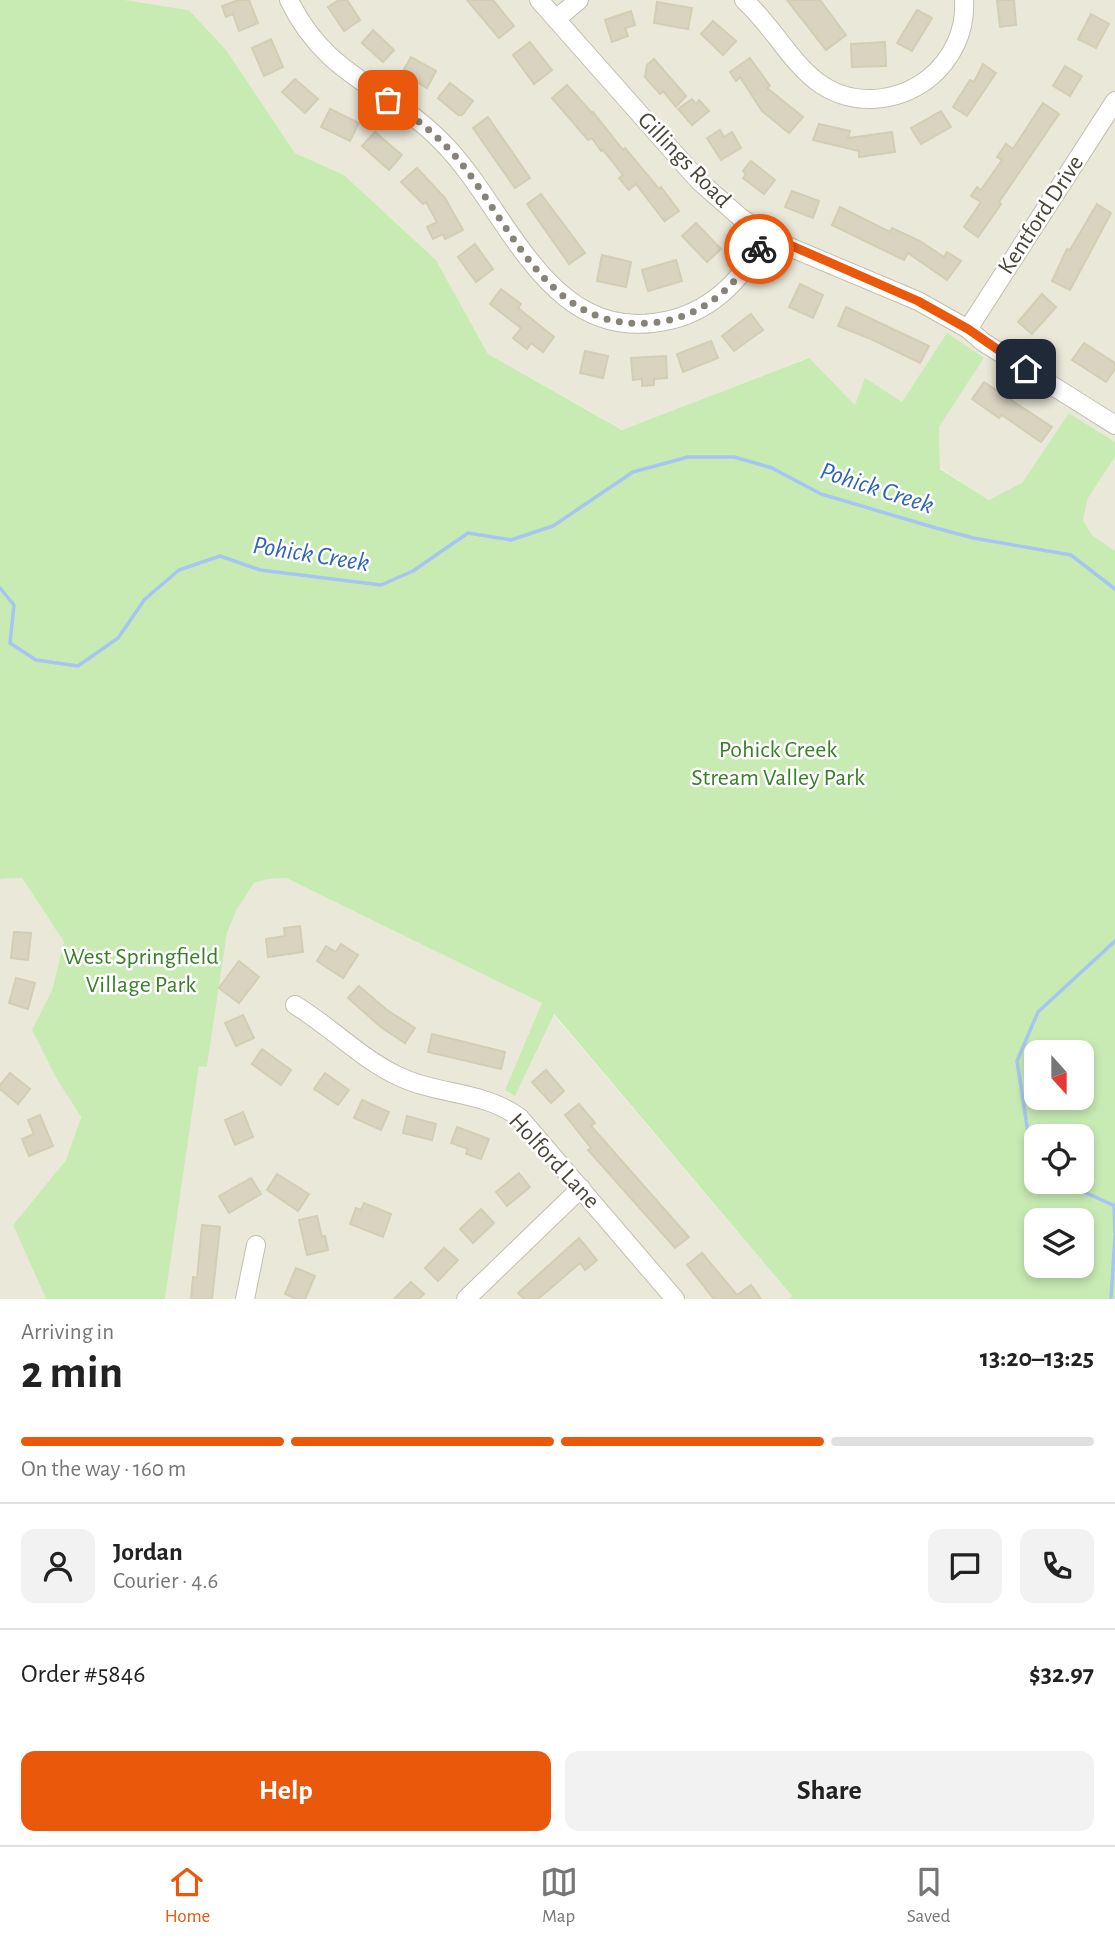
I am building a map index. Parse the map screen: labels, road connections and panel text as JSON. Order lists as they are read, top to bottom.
{
  "streets": {
    "street": ["Gillings Road", "Kentford Drive", "Holford Lane"]
  },
  "crossings": [
    ["Gillings Road", "Kentford Drive"]
  ],
  "water": ["Pohick Creek"],
  "parks": ["Pohick Creek Stream Valley Park", "West Springfield Village Park"],
  "north": "bottom",
  "page": {
    "heading": ["2 min", "Arriving in", "13:20–13:25"],
    "panel": [
      "Jordan",
      "Courier · 4.6",
      "Order #5846",
      "$32.97"
    ],
    "bar": "On the way · 160 m",
    "buttons": ["Help", "Share"],
    "tabs": ["Home", "Map", "Saved"]
  }
}
